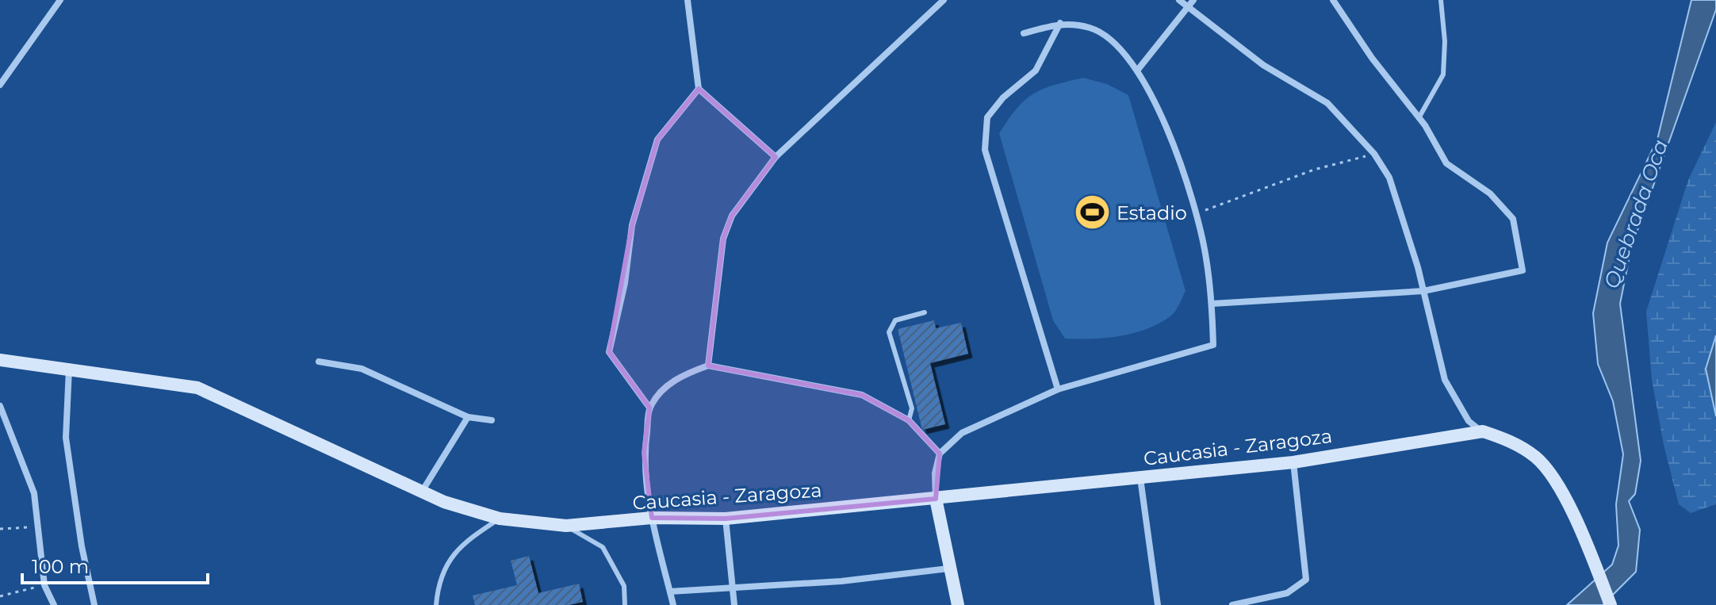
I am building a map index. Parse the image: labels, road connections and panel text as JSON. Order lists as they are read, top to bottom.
{
  "streets": {
    "main road": ["Caucasia - Zaragoza"]
  },
  "water": ["Quebrada Oca"],
  "places": {
    "sports": ["Estadio"]
  },
  "scale_bar": "100 m"
}
